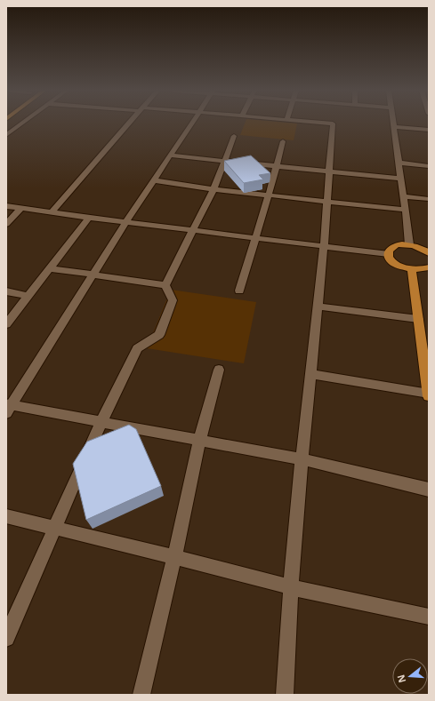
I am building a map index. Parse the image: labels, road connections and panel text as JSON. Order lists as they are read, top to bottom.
{
  "north": "left"
}
